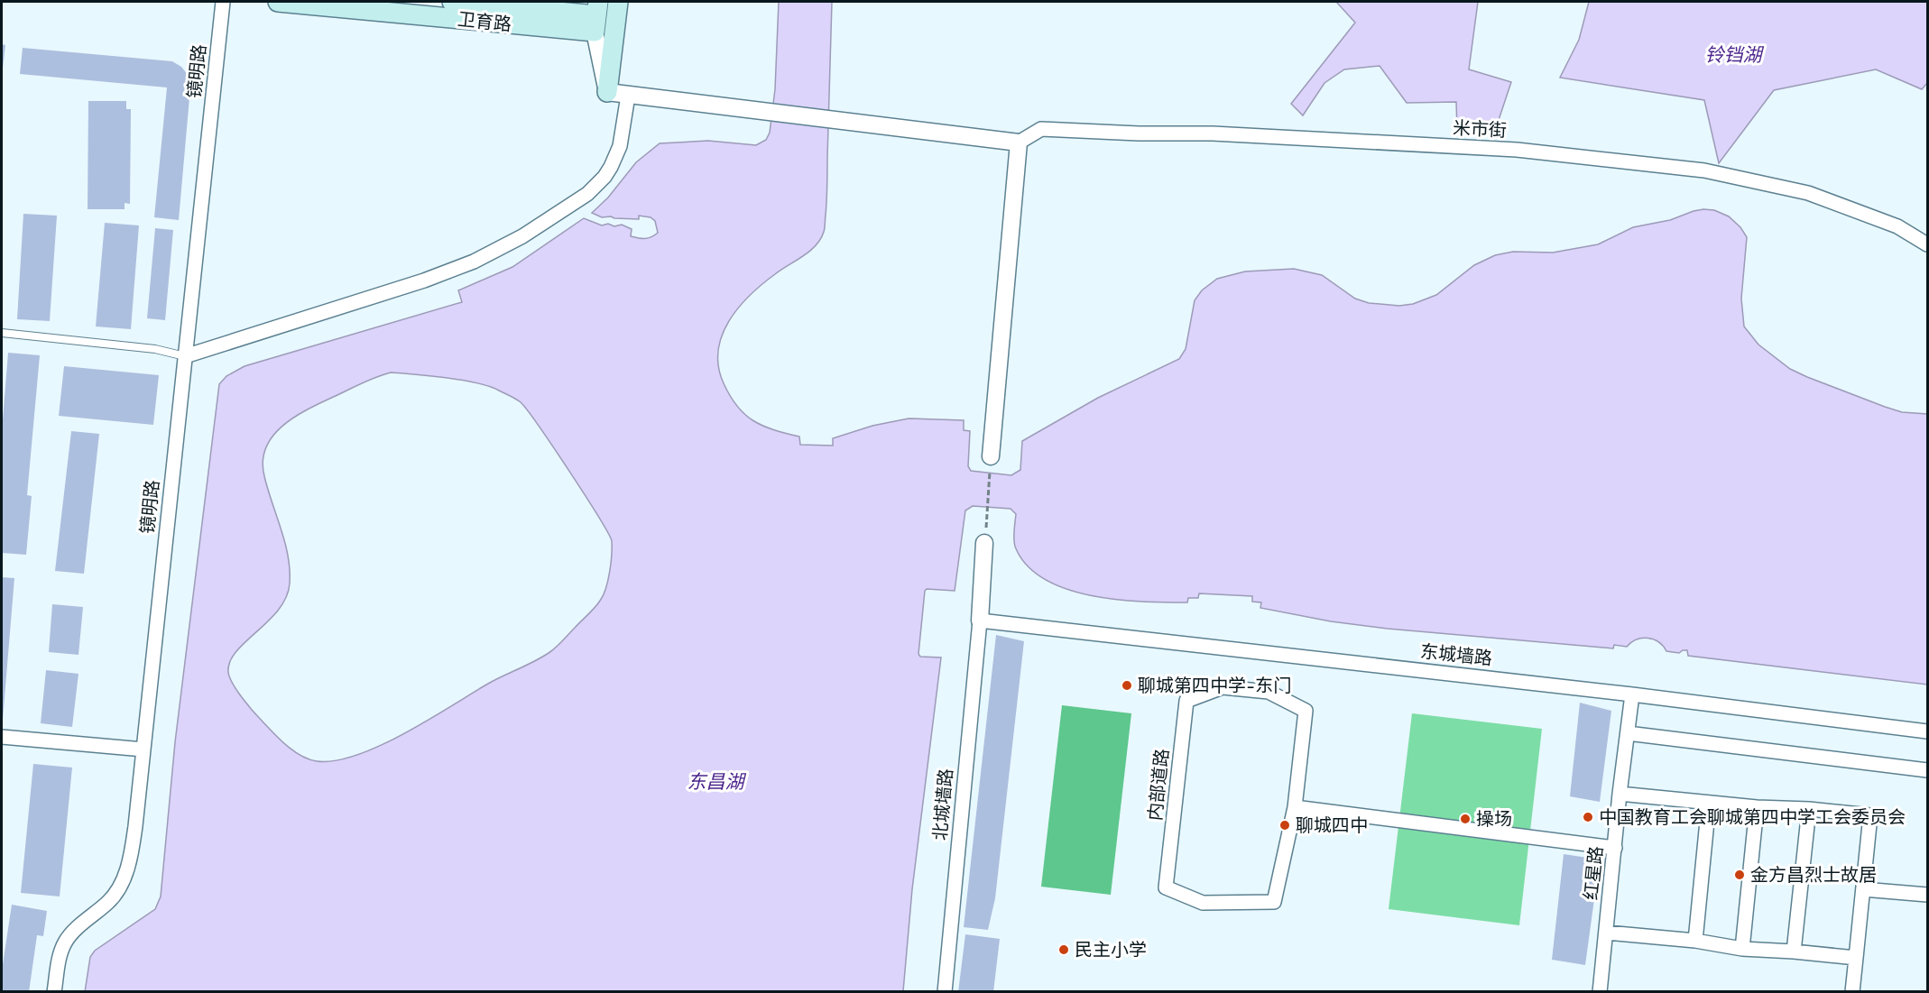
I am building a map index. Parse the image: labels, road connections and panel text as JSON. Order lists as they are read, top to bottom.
{
  "streets": {
    "main road": ["卫育路"],
    "street": [
      "镜明路",
      "米市街",
      "东城墙路",
      "内部道路",
      "北城墙路",
      "红星路"
    ]
  },
  "crossings": [
    ["东城墙路", "北城墙路"],
    ["东城墙路", "红星路"]
  ],
  "water": ["铃铛湖", "东昌湖"],
  "places": [
    "聊城第四中学-东门",
    "中国教育工会聊城第四中学工会委员会",
    "操场",
    "聊城四中",
    "金方昌烈士故居",
    "民主小学"
  ]
}
